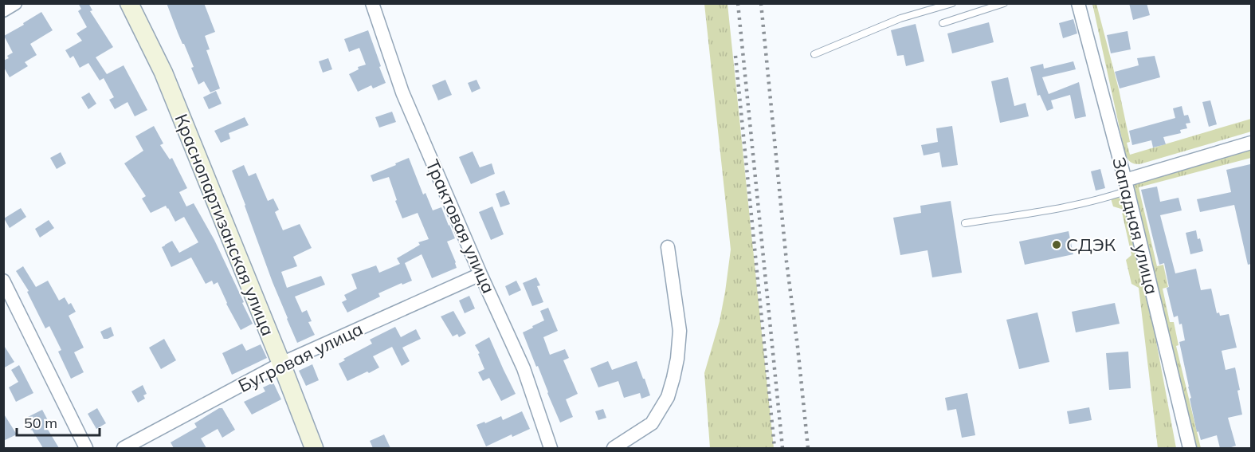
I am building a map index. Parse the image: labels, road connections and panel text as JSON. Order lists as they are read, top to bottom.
{
  "streets": {
    "street": [
      "Краснопартизанская улица",
      "Западная улица",
      "Трактовая улица",
      "Бугровая улица"
    ]
  },
  "crossings": [
    ["Краснопартизанская улица", "Бугровая улица"],
    ["Трактовая улица", "Бугровая улица"]
  ],
  "places": ["СДЭК"],
  "scale_bar": "50 m"
}
